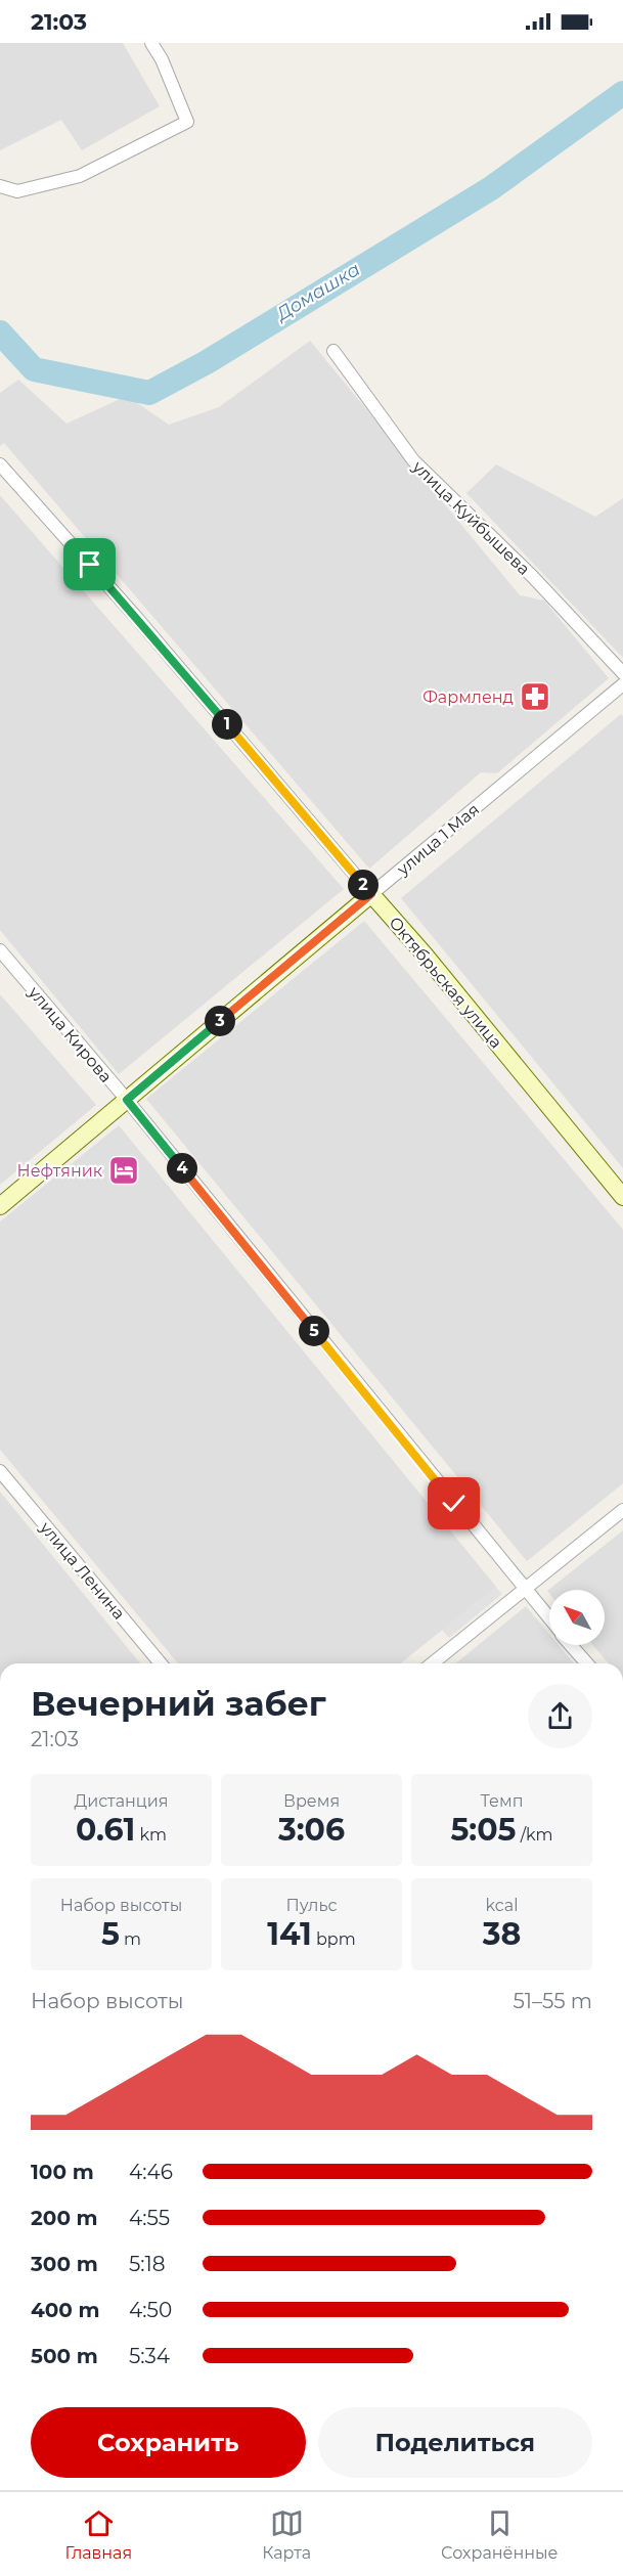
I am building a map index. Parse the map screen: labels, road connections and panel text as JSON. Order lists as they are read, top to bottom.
{
  "streets": {
    "main road": ["улица 1 Мая", "Октябрьская улица"],
    "street": ["улица Куйбышева", "улица Кирова", "улица Ленина"]
  },
  "crossings": [
    ["улица 1 Мая", "Октябрьская улица"],
    ["улица 1 Мая", "улица Кирова"]
  ],
  "water": ["Домашка"],
  "places": {
    "pharmacy": ["Фармленд"],
    "hotel": ["Нефтяник"]
  },
  "north": "top left",
  "page": {
    "status": "21:03",
    "pins": [
      "1",
      "2",
      "3",
      "4",
      "5"
    ],
    "heading": ["Вечерний забег", "21:03"],
    "stats": [
      ["Дистанция", "0.61 km"],
      ["Время", "3:06"],
      ["Темп", "5:05 /km"],
      ["Набор высоты", "5 m"],
      ["Пульс", "141 bpm"],
      ["kcal", "38"]
    ],
    "chart": ["Набор высоты", "51–55 m"],
    "list": [
      {
        "name": "100 m",
        "note": "4:46"
      },
      {
        "name": "200 m",
        "note": "4:55"
      },
      {
        "name": "300 m",
        "note": "5:18"
      },
      {
        "name": "400 m",
        "note": "4:50"
      },
      {
        "name": "500 m",
        "note": "5:34"
      }
    ],
    "buttons": ["Сохранить", "Поделиться"],
    "tabs": ["Главная", "Карта", "Сохранённые"]
  }
}
